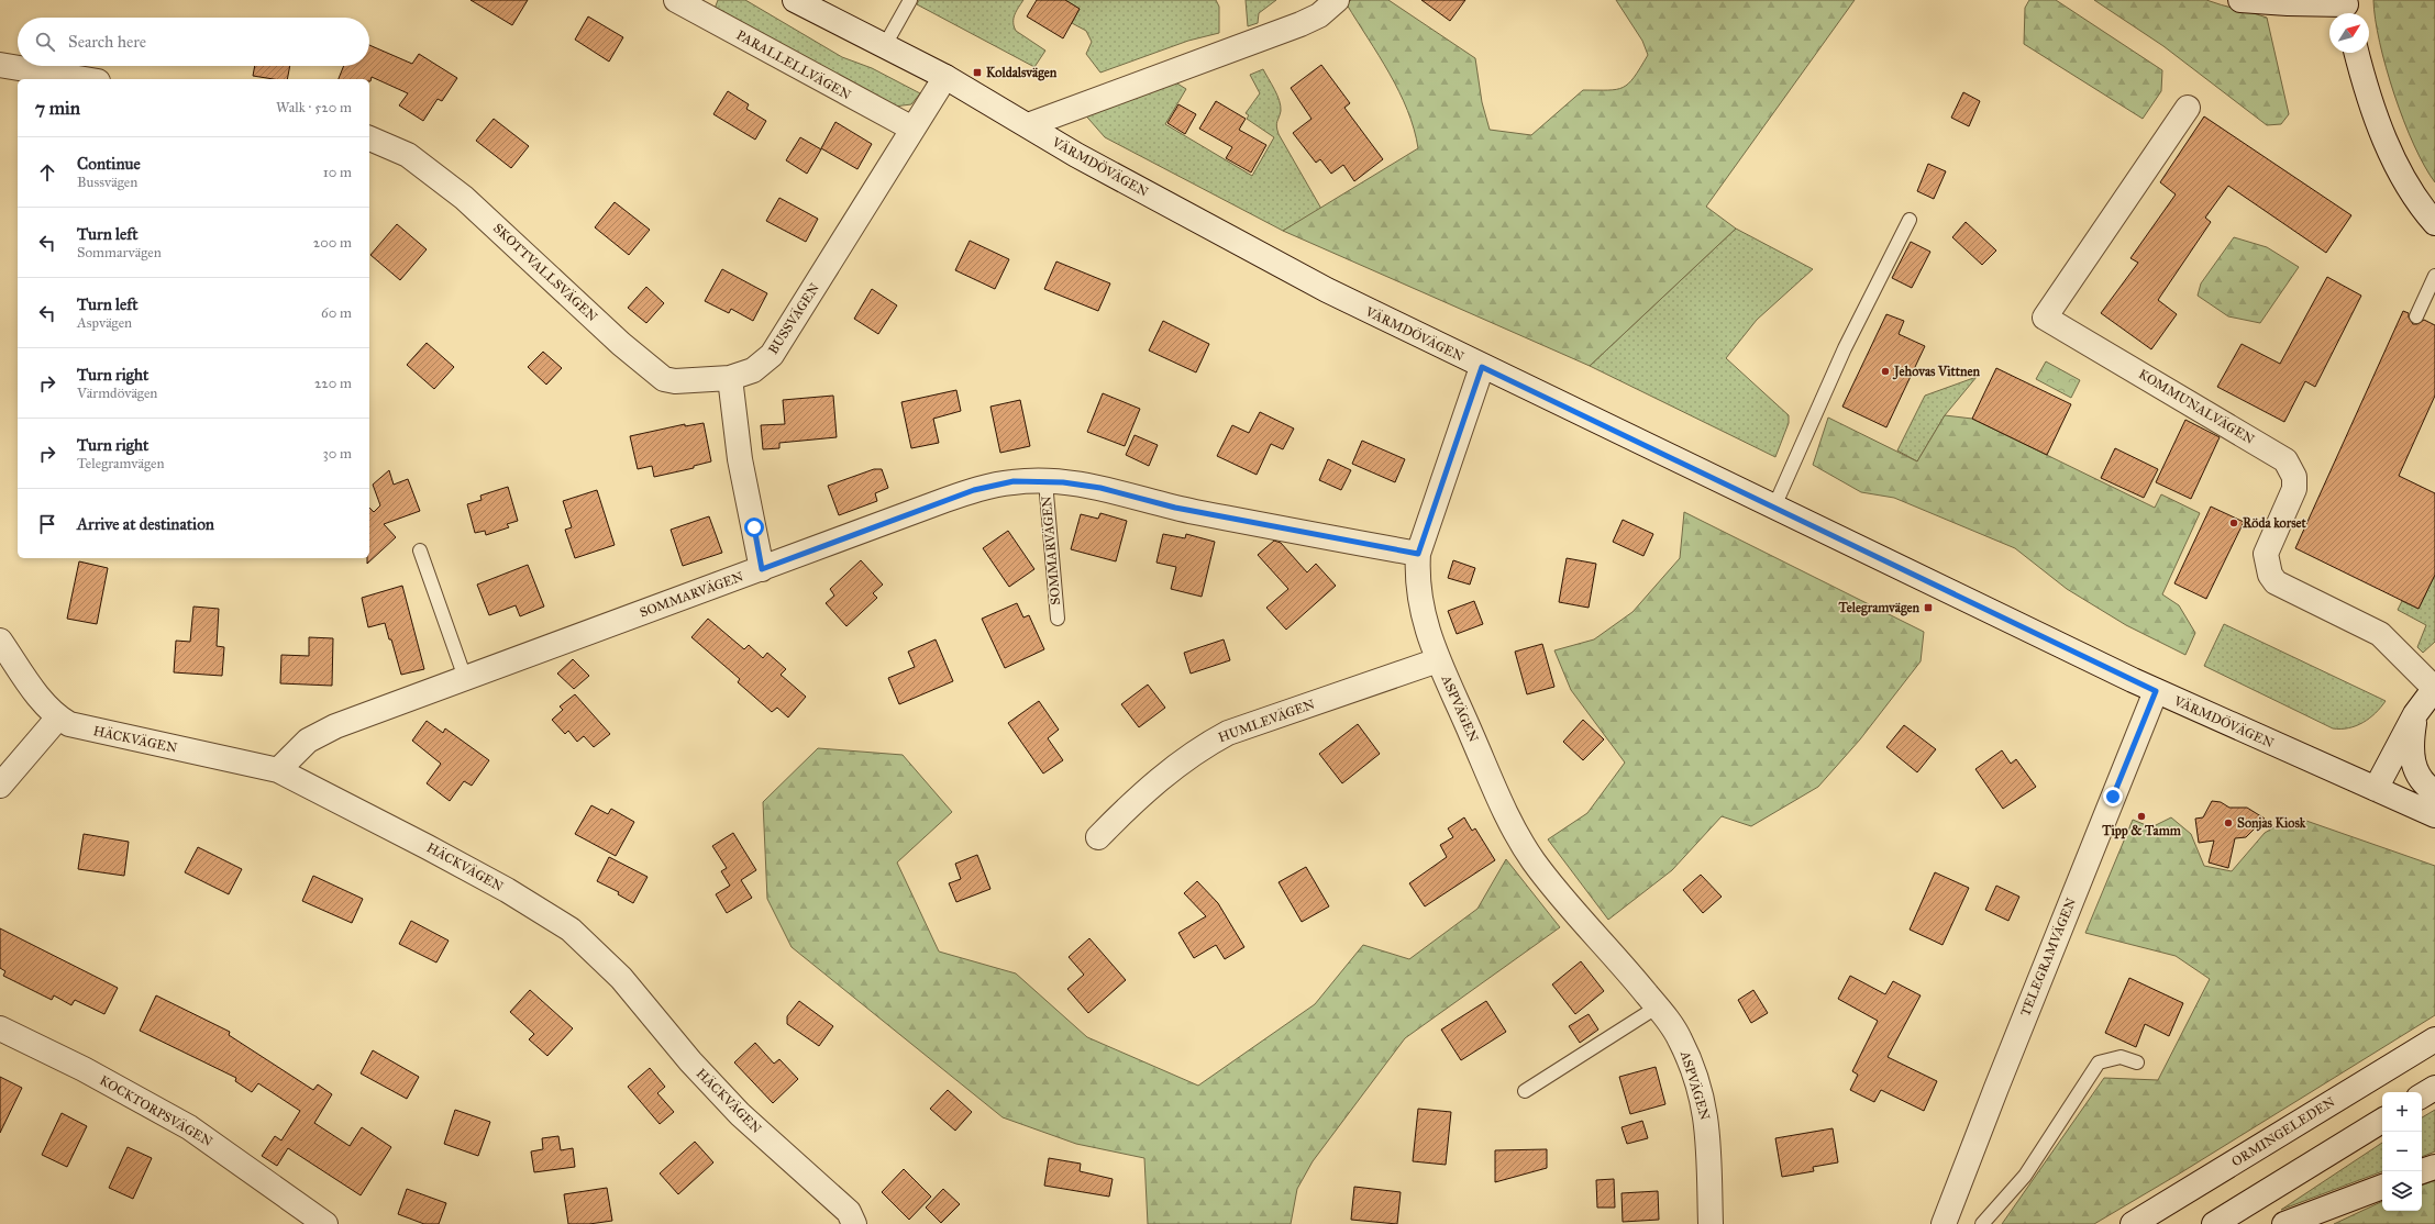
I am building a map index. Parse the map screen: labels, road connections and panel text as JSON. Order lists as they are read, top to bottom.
{
  "streets": {
    "street": [
      "PARALLELLVÄGEN",
      "VÄRMDÖVÄGEN",
      "SKOTTVALLSVÄGEN",
      "BUSSVÄGEN",
      "KOMMUNALVÄGEN",
      "SOMMARVÄGEN",
      "ASPVÄGEN",
      "HUMLEVÄGEN",
      "HÄCKVÄGEN",
      "TELEGRAMVÄGEN",
      "KOCKTORPSVÄGEN",
      "ORMINGELEDEN"
    ]
  },
  "crossings": [
    ["PARALLELLVÄGEN", "BUSSVÄGEN"],
    ["VÄRMDÖVÄGEN", "BUSSVÄGEN"],
    ["VÄRMDÖVÄGEN", "ASPVÄGEN"],
    ["VÄRMDÖVÄGEN", "TELEGRAMVÄGEN"],
    ["SKOTTVALLSVÄGEN", "BUSSVÄGEN"],
    ["SOMMARVÄGEN", "ASPVÄGEN"],
    ["SOMMARVÄGEN", "HÄCKVÄGEN"],
    ["ASPVÄGEN", "HUMLEVÄGEN"]
  ],
  "places": {
    "transit": ["Koldalsvägen", "Telegramvägen"],
    "other": [
      "Jehovas Vittnen",
      "Röda korset",
      "Tipp & Tamm",
      "Sonjas Kiosk"
    ]
  },
  "north": "top right",
  "page": {
    "search": "Search here",
    "heading": ["7 min", "Walk · 520 m"],
    "list": [
      ["Continue", "Bussvägen", "10 m"],
      ["Turn left", "Sommarvägen", "200 m"],
      ["Turn left", "Aspvägen", "60 m"],
      ["Turn right", "Värmdövägen", "220 m"],
      ["Turn right", "Telegramvägen", "30 m"],
      "Arrive at destination"
    ],
    "map_buttons": ["+", "−"]
  }
}
